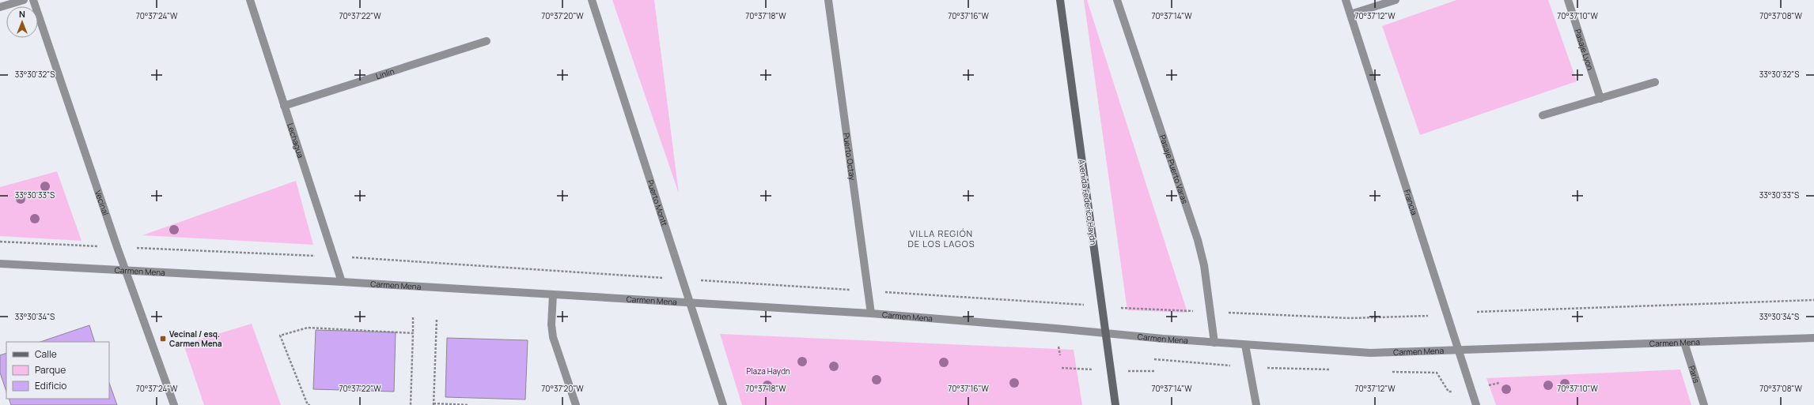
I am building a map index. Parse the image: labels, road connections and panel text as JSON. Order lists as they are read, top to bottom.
{
  "streets": {
    "street": [
      "Pasaje Lyon",
      "Linlín",
      "Lechagua",
      "Puerto Octay",
      "Pasaje Puerto Varas",
      "Puerto Montt",
      "Avenida Federico Haydn",
      "Francia",
      "Vecinal",
      "Carmen Mena",
      "París"
    ]
  },
  "crossings": [
    ["Linlín", "Lechagua"],
    ["Lechagua", "Carmen Mena"],
    ["Puerto Octay", "Carmen Mena"],
    ["Pasaje Puerto Varas", "Carmen Mena"],
    ["Puerto Montt", "Carmen Mena"],
    ["Avenida Federico Haydn", "Carmen Mena"],
    ["Francia", "Carmen Mena"],
    ["Vecinal", "Carmen Mena"],
    ["Carmen Mena", "París"]
  ],
  "districts": ["VILLA REGIÓN DE LOS LAGOS"],
  "parks": ["Plaza Haydn"],
  "places": {
    "transit": ["Vecinal / esq. Carmen Mena"]
  },
  "legend": ["Calle", "Parque", "Edificio"],
  "north": "top",
  "coordinates": [
    "70°37'24\"W",
    "70°37'22\"W",
    "70°37'20\"W",
    "70°37'18\"W",
    "70°37'16\"W",
    "70°37'14\"W",
    "70°37'12\"W",
    "70°37'10\"W",
    "70°37'08\"W",
    "33°30'32\"S",
    "33°30'33\"S",
    "33°30'34\"S"
  ]
}
